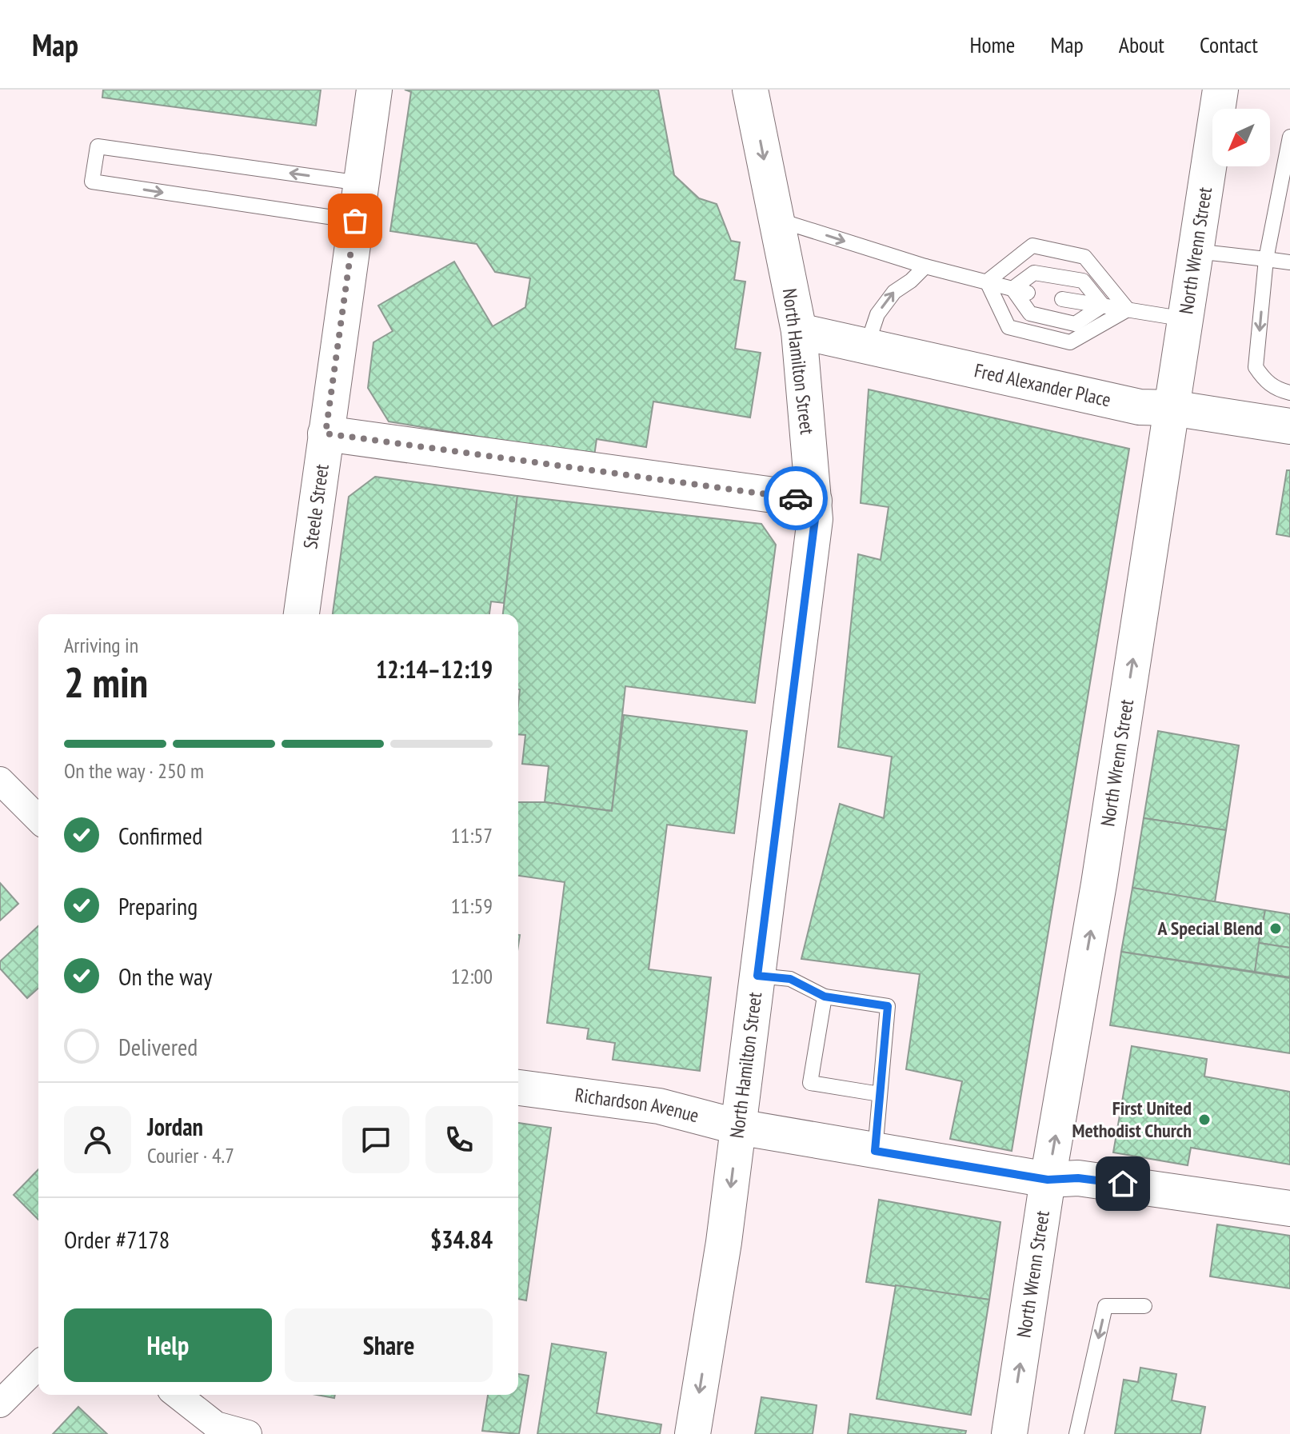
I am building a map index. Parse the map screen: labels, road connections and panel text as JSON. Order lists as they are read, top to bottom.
{
  "streets": {
    "street": [
      "North Wrenn Street",
      "North Hamilton Street",
      "Fred Alexander Place",
      "Steele Street",
      "Richardson Avenue"
    ]
  },
  "crossings": [
    ["North Wrenn Street", "Fred Alexander Place"],
    ["North Wrenn Street", "Richardson Avenue"],
    ["North Hamilton Street", "Fred Alexander Place"],
    ["North Hamilton Street", "Richardson Avenue"]
  ],
  "one_way": ["North Wrenn Street"],
  "places": ["A Special Blend", "First United Methodist Church"],
  "north": "bottom left",
  "page": {
    "header": "Map",
    "nav": [
      "Home",
      "Map",
      "About",
      "Contact"
    ],
    "heading": ["2 min", "Arriving in", "12:14–12:19"],
    "panel": [
      "Jordan",
      "Courier · 4.7",
      "Order #7178",
      "$34.84"
    ],
    "bar": "On the way · 250 m",
    "list": [
      ["Confirmed", "11:57"],
      ["Preparing", "11:59"],
      ["On the way", "12:00"],
      "Delivered"
    ],
    "buttons": ["Help", "Share"]
  }
}
